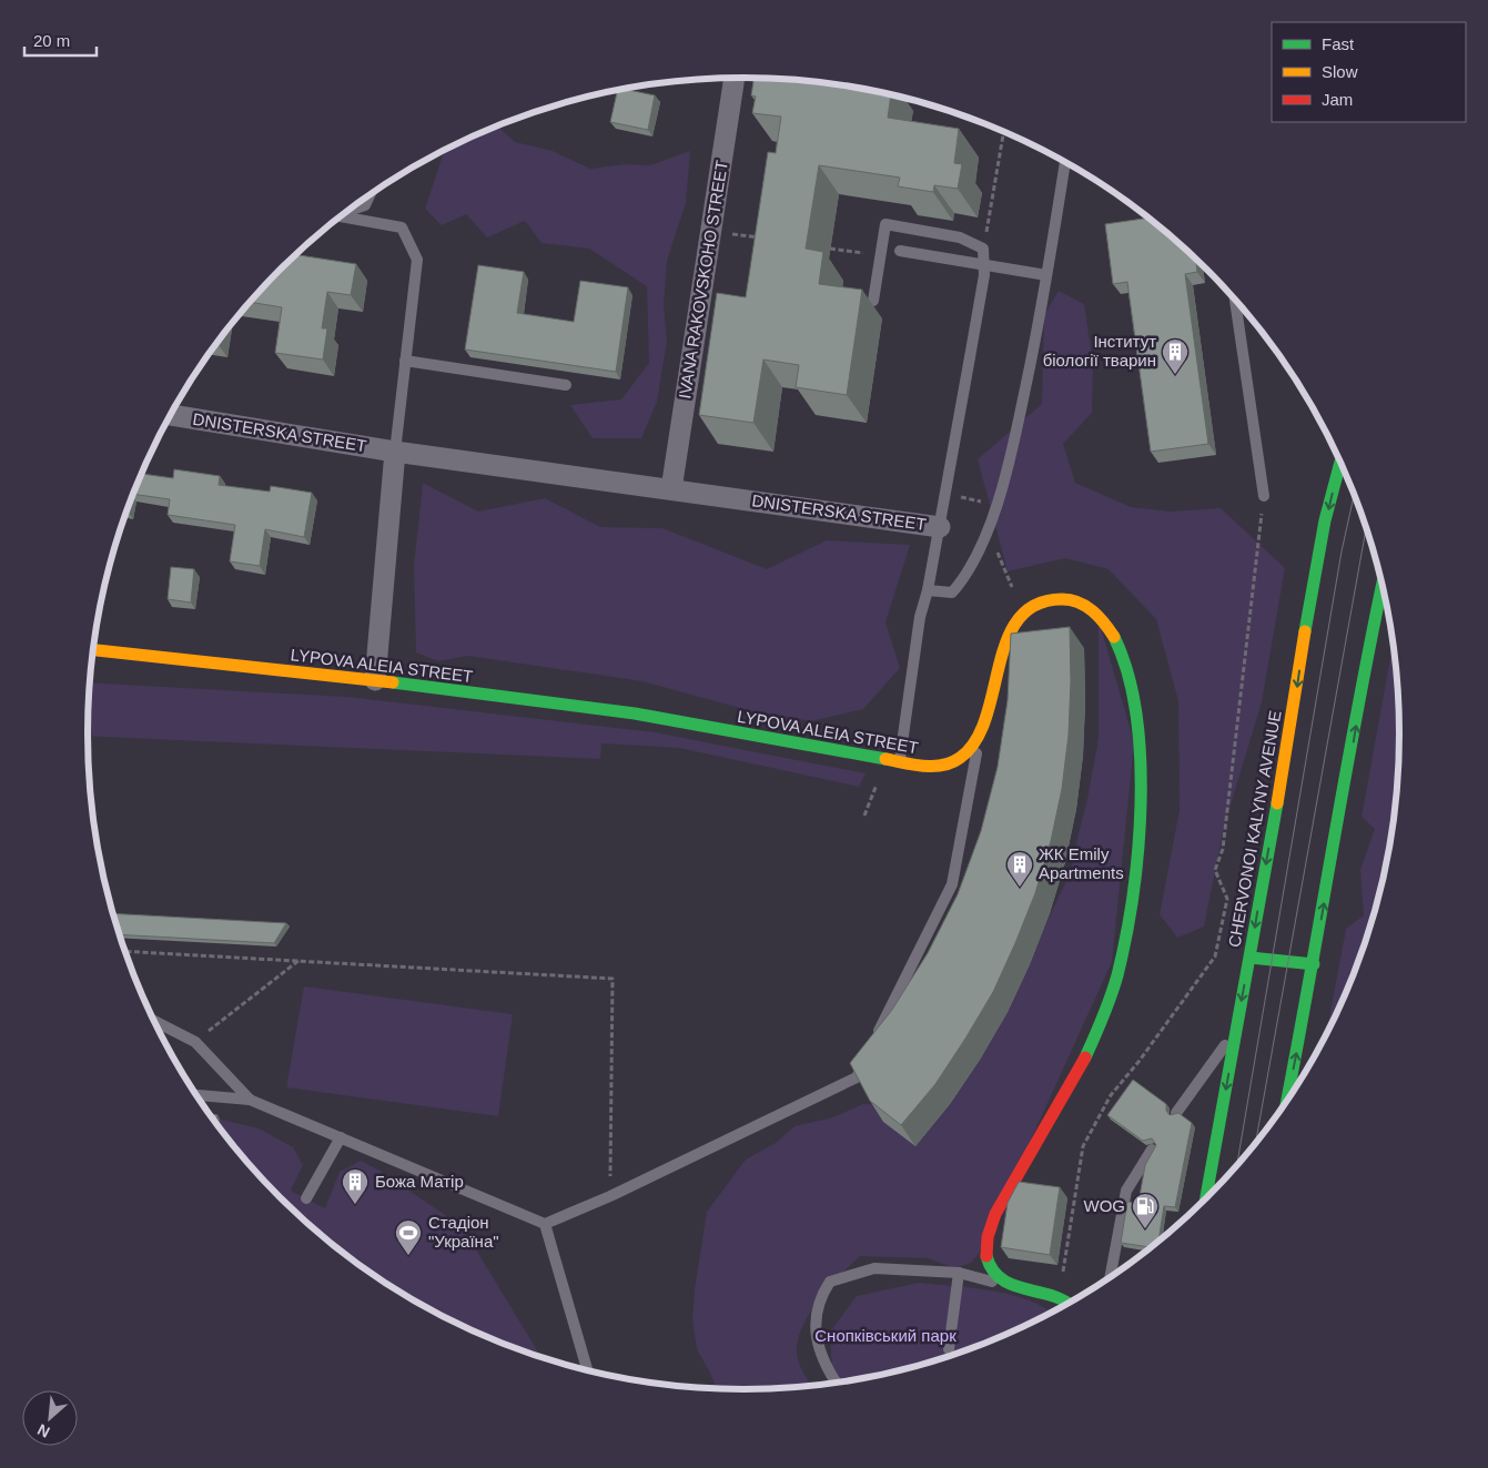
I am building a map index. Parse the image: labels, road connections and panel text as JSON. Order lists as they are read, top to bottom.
{
  "streets": {
    "street": [
      "IVANA RAKOVSKOHO STREET",
      "DNISTERSKA STREET",
      "LYPOVA ALEIA STREET",
      "CHERVONOI KALYNY AVENUE"
    ]
  },
  "crossings": [
    ["IVANA RAKOVSKOHO STREET", "DNISTERSKA STREET"],
    ["DNISTERSKA STREET", "LYPOVA ALEIA STREET"]
  ],
  "parks": ["Снопківський парк"],
  "places": {
    "building": ["Інститут біології тварин", "ЖК Emily Apartments", "Божа Матір"],
    "fuel station": ["WOG"],
    "sports": ["Стадіон \"Україна\""]
  },
  "legend": ["Fast", "Slow", "Jam"],
  "scale_bar": "20 m",
  "north": "bottom left"
}
